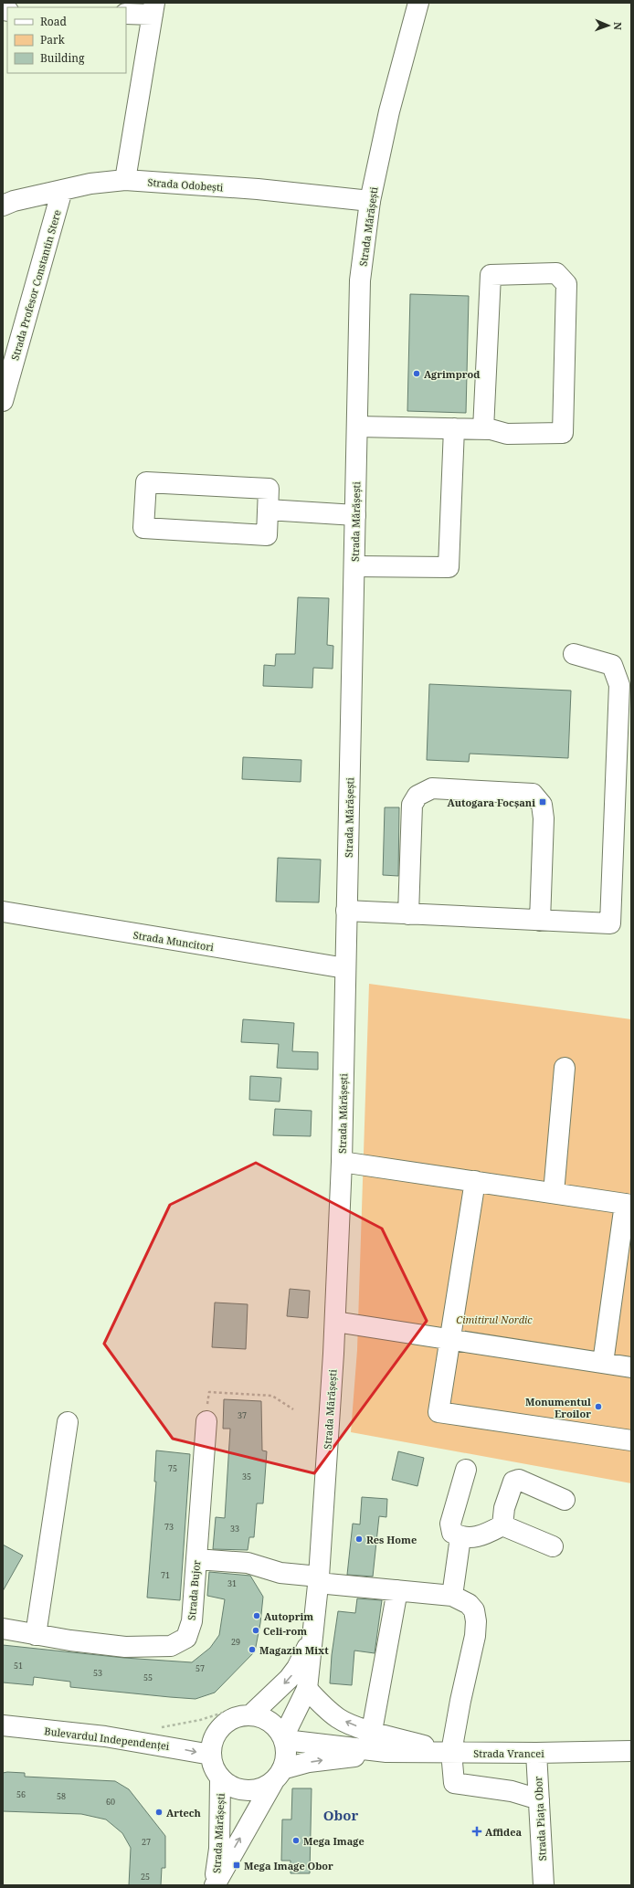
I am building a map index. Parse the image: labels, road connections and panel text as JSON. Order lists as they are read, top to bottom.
{
  "streets": {
    "main road": [
      "Strada Odobești",
      "Strada Mărășești",
      "Strada Profesor Constantin Stere",
      "Strada Muncitori",
      "Strada Bujor",
      "Bulevardul Independenței",
      "Strada Vrancei",
      "Strada Piața Obor"
    ]
  },
  "crossings": [
    ["Strada Odobești", "Strada Mărășești"],
    ["Strada Odobești", "Strada Profesor Constantin Stere"],
    ["Strada Mărășești", "Strada Muncitori"],
    ["Strada Mărășești", "Bulevardul Independenței"],
    ["Strada Mărășești", "Strada Vrancei"],
    ["Bulevardul Independenței", "Strada Vrancei"],
    ["Strada Vrancei", "Strada Piața Obor"]
  ],
  "one_way": ["Bulevardul Independenței"],
  "districts": ["Obor"],
  "parks": ["Cimitirul Nordic"],
  "places": {
    "other": [
      "Agrimprod",
      "Monumentul Eroilor",
      "Res Home",
      "Autoprim",
      "Celi-rom",
      "Magazin Mixt",
      "Artech",
      "Mega Image"
    ],
    "transit": ["Autogara Focșani", "Mega Image Obor"],
    "health": ["Affidea"]
  },
  "house_numbers": [
    "37",
    "75",
    "35",
    "73",
    "33",
    "71",
    "31",
    "29",
    "51",
    "57",
    "53",
    "55",
    "56",
    "58",
    "60",
    "27",
    "25"
  ],
  "legend": ["Road", "Park", "Building"],
  "north": "right"
}
